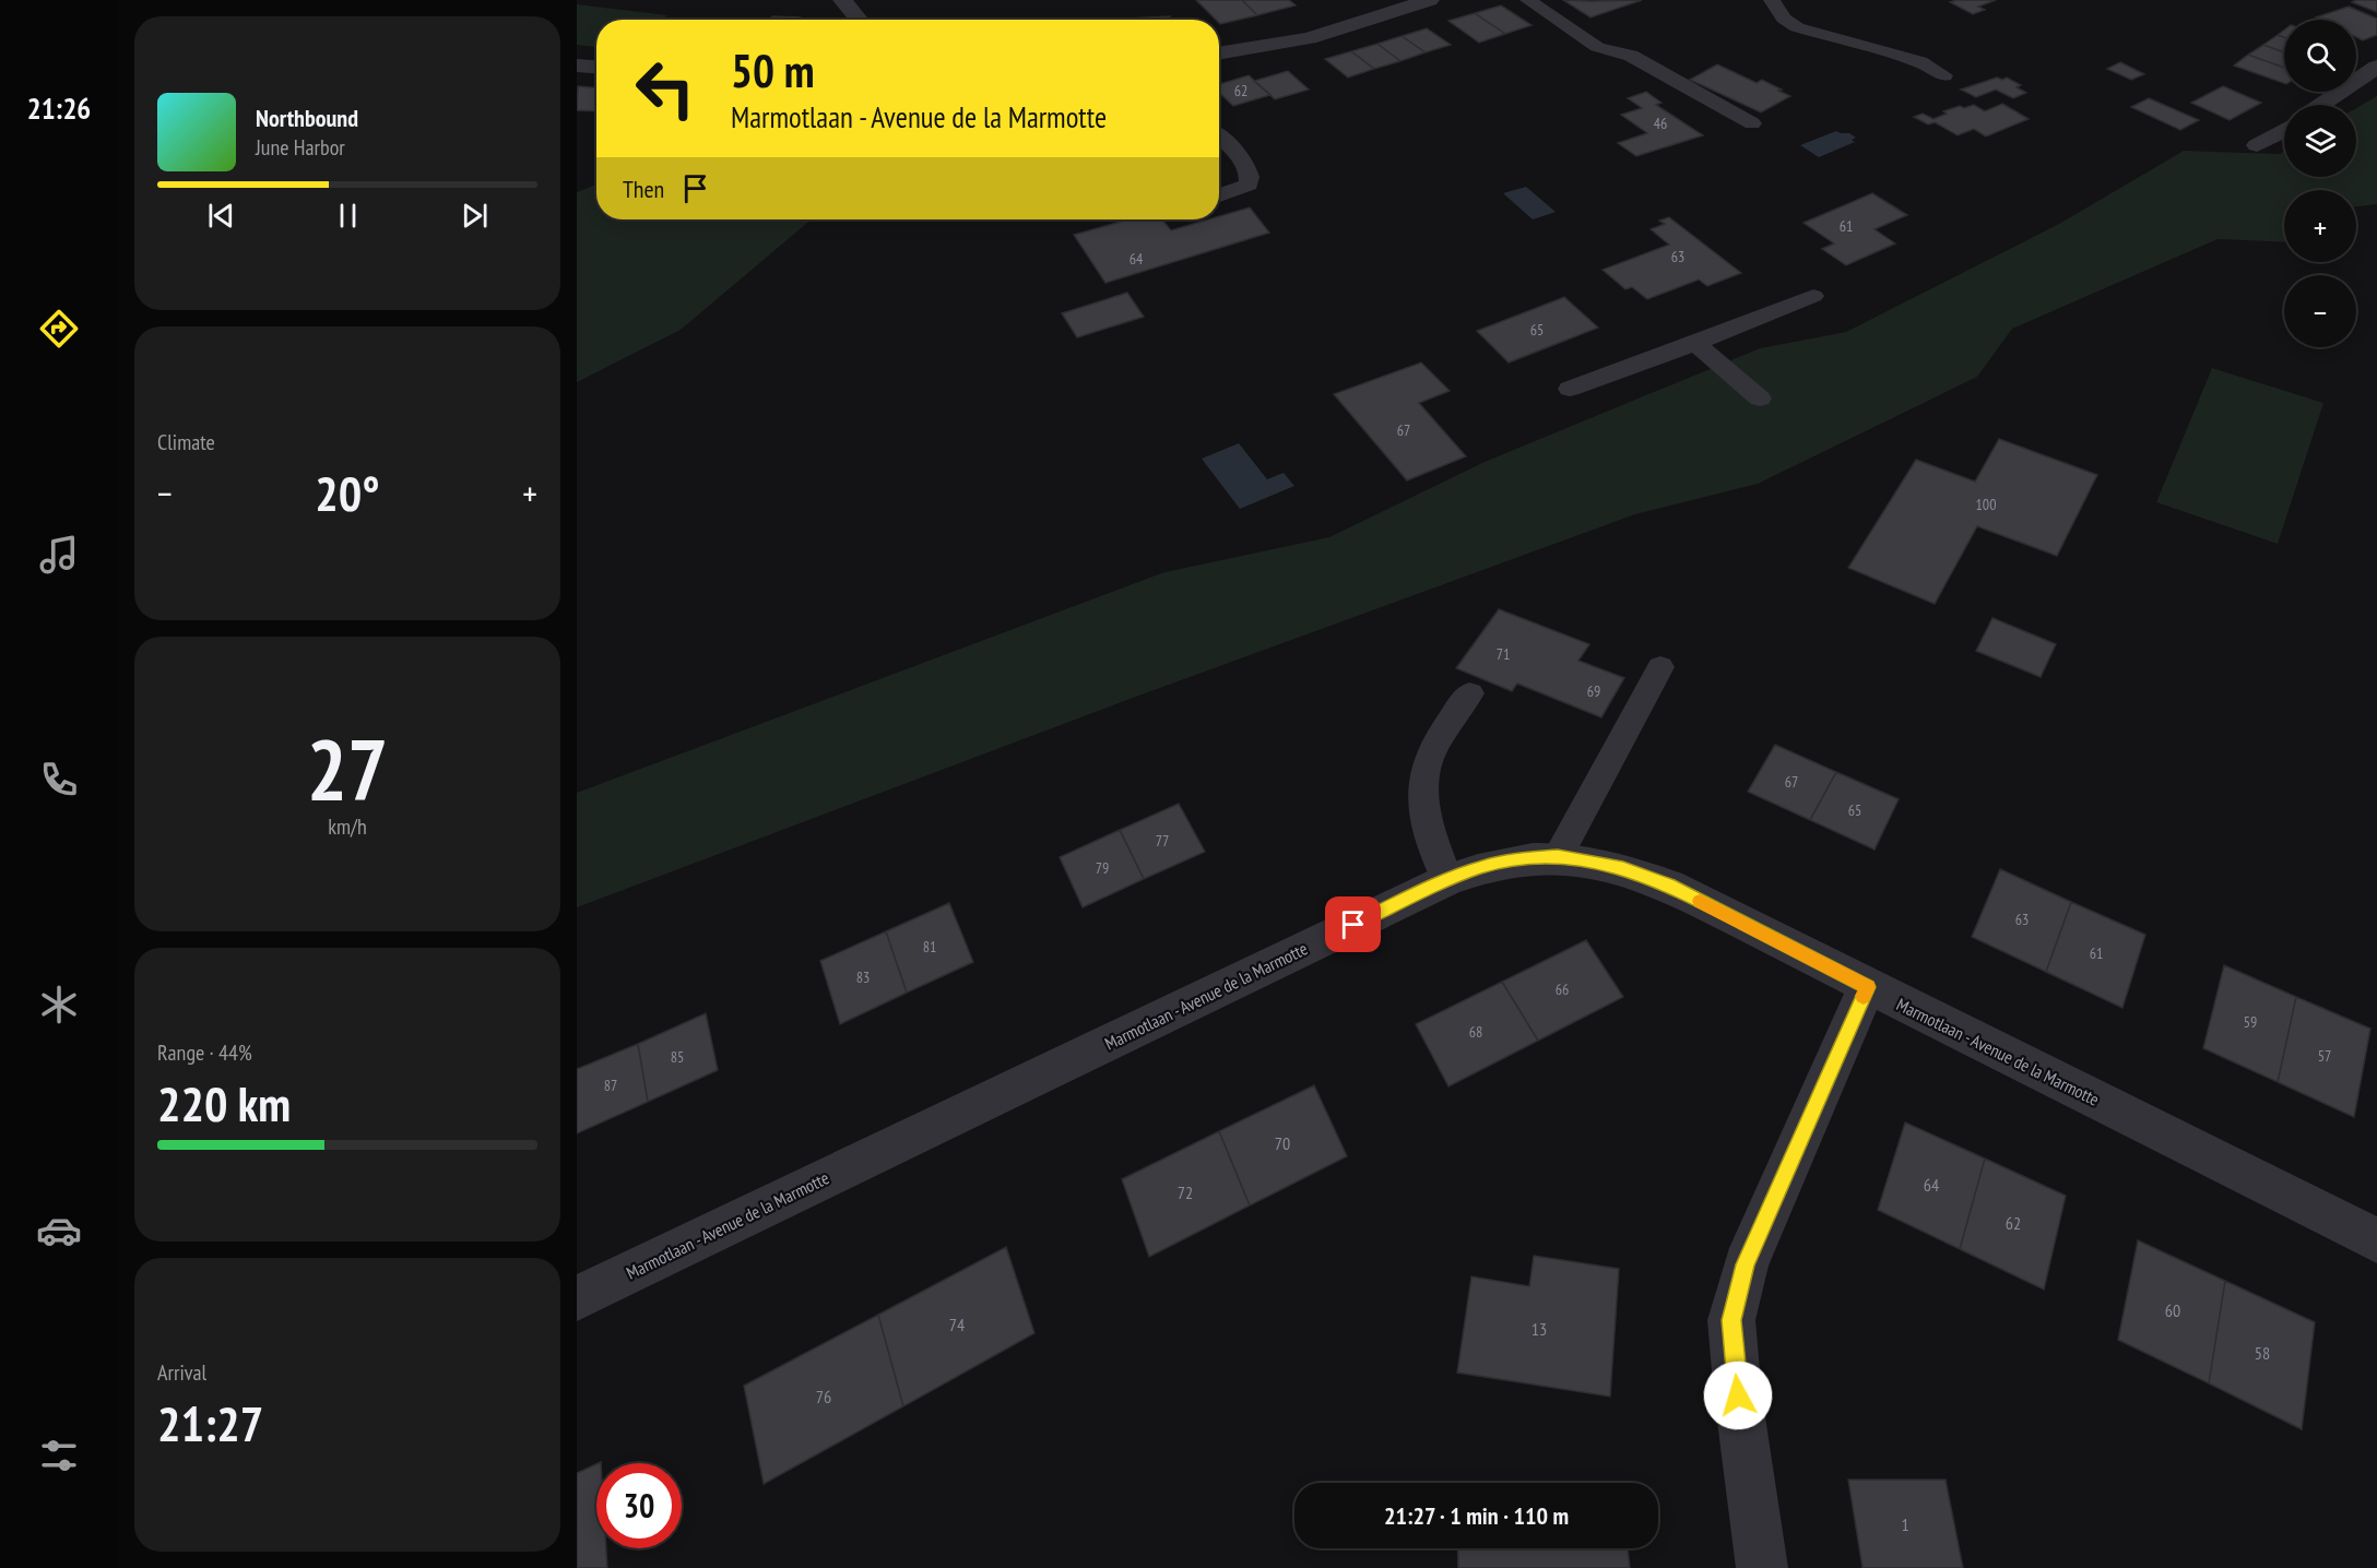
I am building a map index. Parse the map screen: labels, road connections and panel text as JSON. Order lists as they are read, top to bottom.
{
  "streets": {
    "street": ["Marmotlaan - Avenue de la Marmotte"]
  },
  "house_numbers": [
    "62",
    "46",
    "61",
    "63",
    "64",
    "65",
    "67",
    "100",
    "71",
    "69",
    "67",
    "65",
    "77",
    "79",
    "63",
    "81",
    "61",
    "83",
    "66",
    "59",
    "68",
    "57",
    "85",
    "87",
    "70",
    "64",
    "72",
    "62",
    "60",
    "74",
    "13",
    "58",
    "76",
    "1"
  ],
  "page": {
    "tabs": "21:26",
    "map_buttons": ["+", "−"],
    "turn": ["50 m", "Marmotlaan - Avenue de la Marmotte"],
    "song": ["Northbound", "June Harbor"],
    "then": "Then",
    "tile": [
      "Climate",
      ["27", "km/h"],
      ["Range · 44%", "220 km"],
      ["Arrival", "21:27"]
    ],
    "heat": ["−", "20°", "+"],
    "limit": "30",
    "trip": "21:27 · 1 min · 110 m"
  }
}
